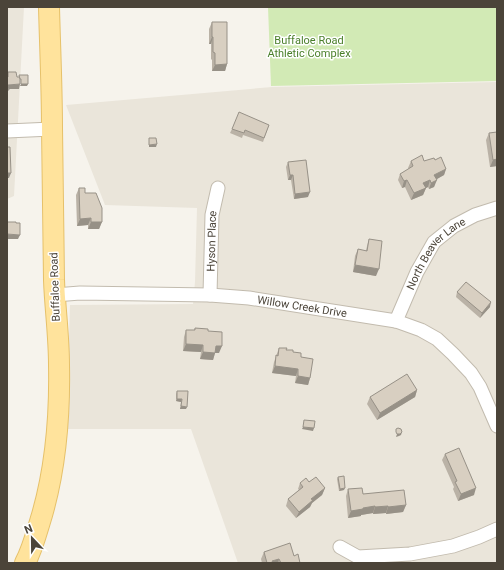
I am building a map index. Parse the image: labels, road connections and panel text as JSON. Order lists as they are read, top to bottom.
{
  "streets": {
    "main road": ["Buffaloe Road"],
    "street": ["Hyson Place", "North Beaver Lane", "Willow Creek Drive"]
  },
  "crossings": [
    ["Hyson Place", "Willow Creek Drive"],
    ["North Beaver Lane", "Willow Creek Drive"],
    ["Buffaloe Road", "Willow Creek Drive"]
  ],
  "parks": ["Buffaloe Road Athletic Complex"],
  "north": "top"
}
